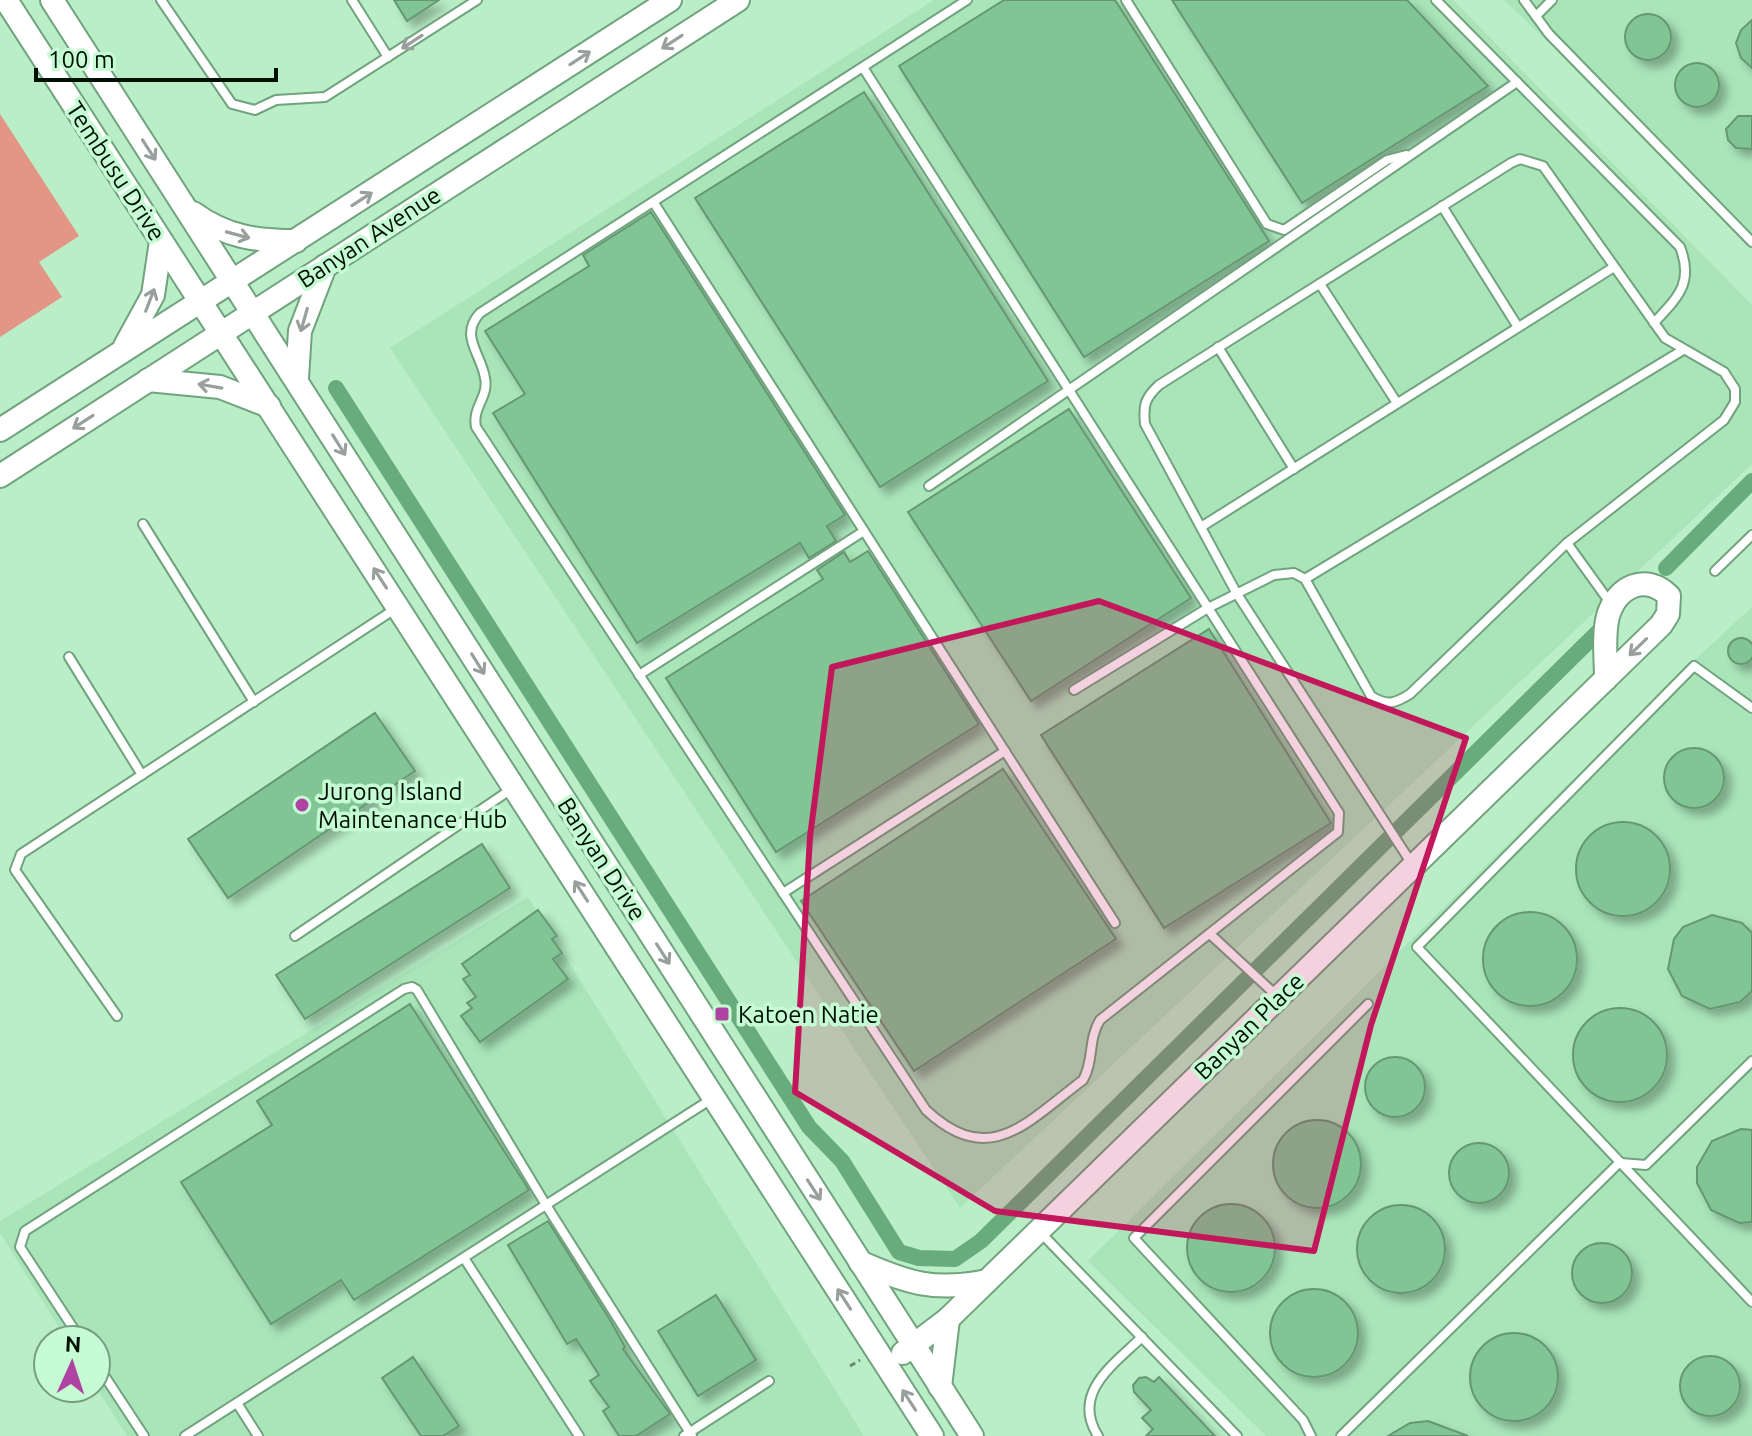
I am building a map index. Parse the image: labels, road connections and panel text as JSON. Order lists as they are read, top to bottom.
{
  "streets": {
    "street": [
      "Tembusu Drive",
      "Banyan Avenue",
      "Banyan Drive",
      "Banyan Place"
    ]
  },
  "crossings": [
    ["Tembusu Drive", "Banyan Avenue"],
    ["Tembusu Drive", "Banyan Drive"],
    ["Banyan Avenue", "Banyan Drive"],
    ["Banyan Drive", "Banyan Place"]
  ],
  "places": {
    "other": ["Jurong Island Maintenance Hub"],
    "transit": ["Katoen Natie"]
  },
  "scale_bar": "100 m",
  "north": "top"
}
